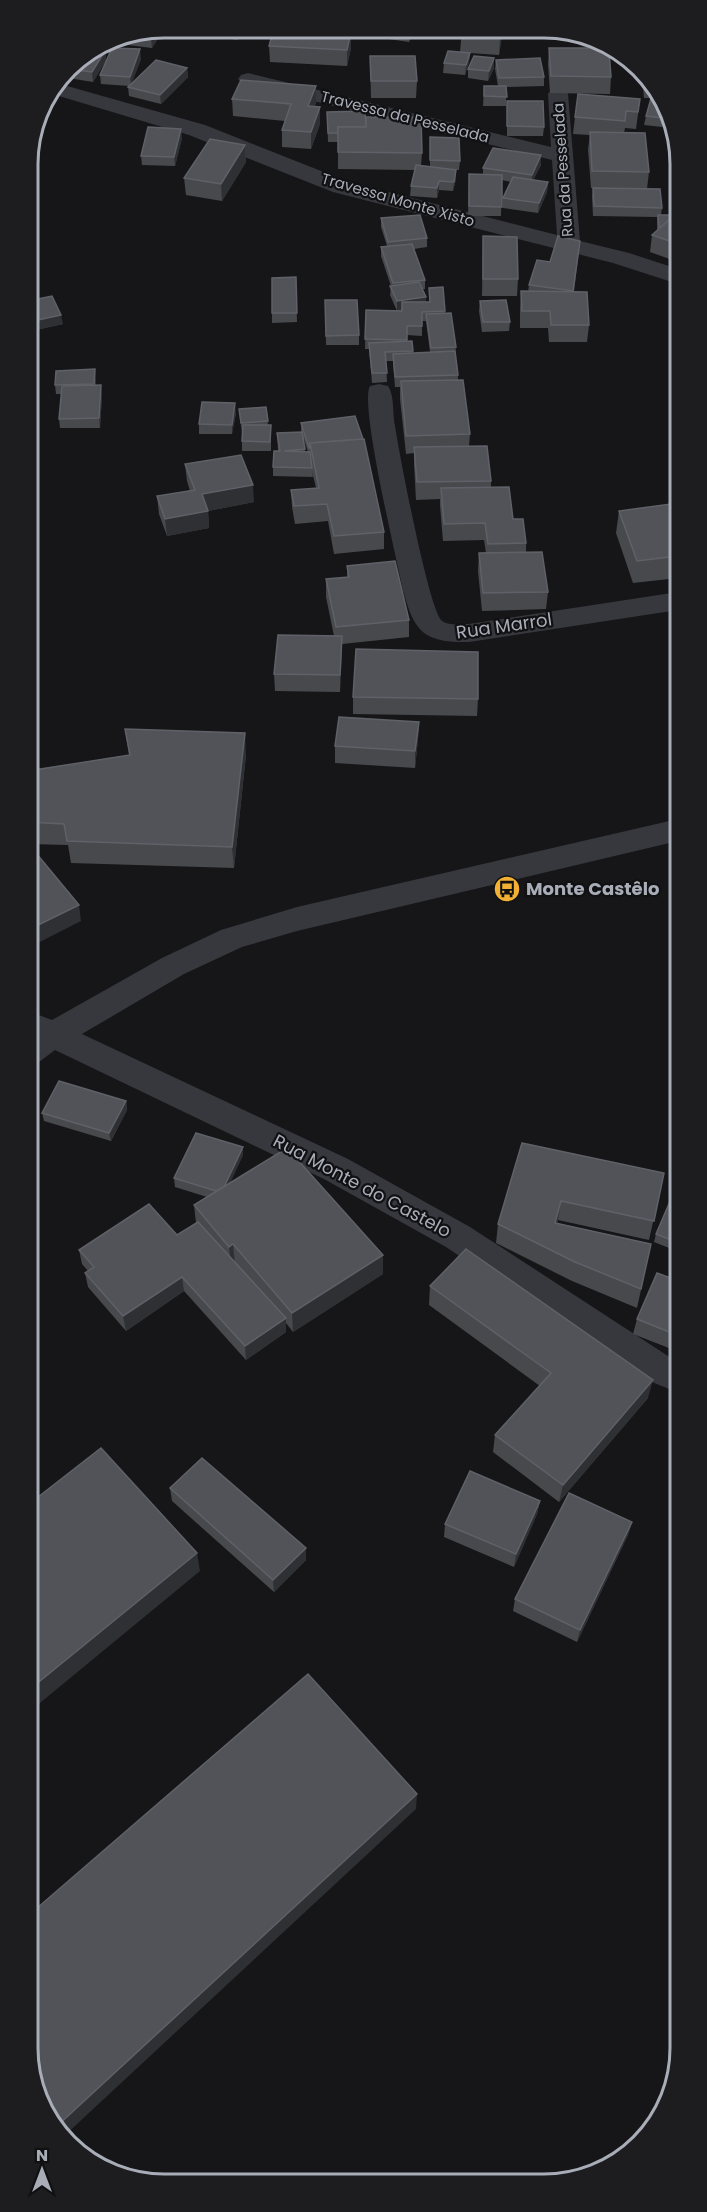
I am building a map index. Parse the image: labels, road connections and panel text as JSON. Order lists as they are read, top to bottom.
{
  "streets": {
    "street": [
      "Travessa da Pesselada",
      "Rua da Pesselada",
      "Travessa Monte Xisto",
      "Rua Marrol",
      "Rua Monte do Castelo"
    ]
  },
  "crossings": [
    ["Travessa da Pesselada", "Rua da Pesselada"],
    ["Rua da Pesselada", "Travessa Monte Xisto"]
  ],
  "places": {
    "bus stop": ["Monte Castêlo"]
  },
  "north": "top"
}
